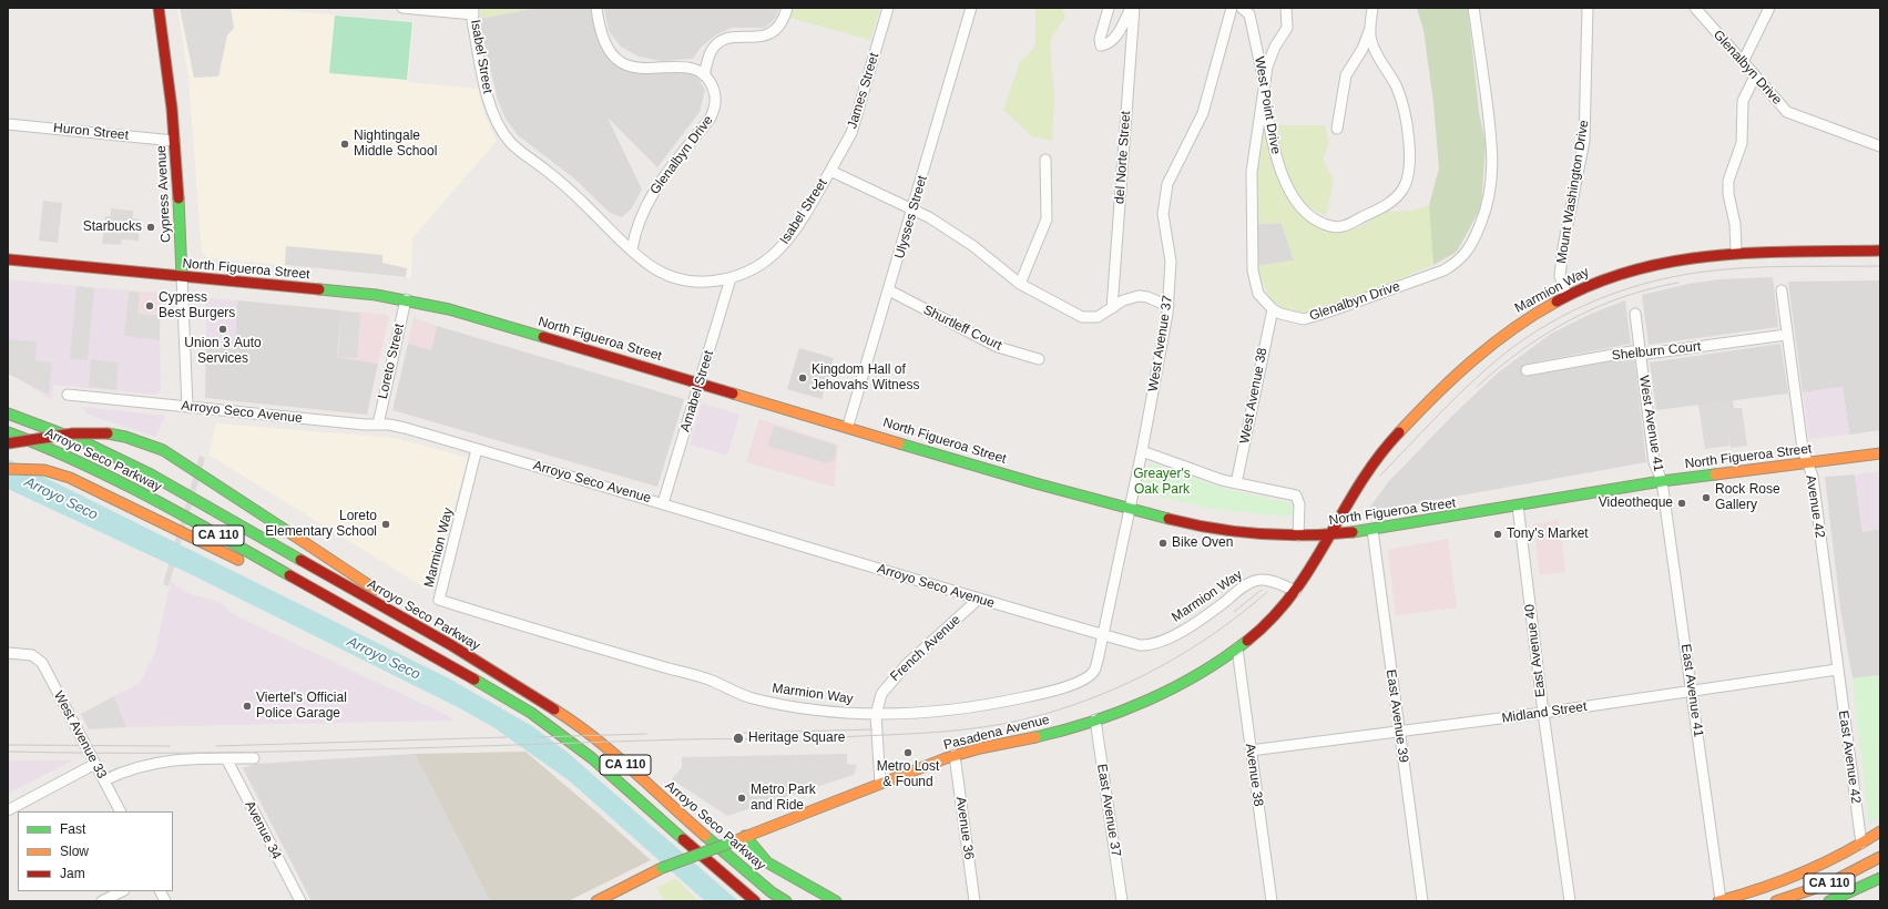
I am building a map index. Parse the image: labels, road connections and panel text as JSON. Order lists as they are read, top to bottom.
{
  "streets": {
    "main road": [
      "Cypress Avenue",
      "North Figueroa Street",
      "Marmion Way",
      "Arroyo Seco Parkway",
      "CA 110",
      "Pasadena Avenue"
    ],
    "street": [
      "Isabel Street",
      "Glenalbyn Drive",
      "James Street",
      "West Point Drive",
      "Huron Street",
      "del Norte Street",
      "Mount Washington Drive",
      "Ulysses Street",
      "Shurtleff Court",
      "West Avenue 37",
      "Shelburn Court",
      "Loreto Street",
      "Amabel Street",
      "West Avenue 38",
      "Arroyo Seco Avenue",
      "West Avenue 41",
      "Avenue 42",
      "French Avenue",
      "East Avenue 40",
      "East Avenue 41",
      "Midland Street",
      "East Avenue 39",
      "West Avenue 33",
      "East Avenue 42",
      "Avenue 38",
      "East Avenue 37",
      "Avenue 36",
      "Avenue 34"
    ]
  },
  "crossings": [
    ["Isabel Street", "Glenalbyn Drive"],
    ["Isabel Street", "James Street"],
    ["Isabel Street", "del Norte Street"],
    ["Isabel Street", "Ulysses Street"],
    ["Isabel Street", "West Avenue 37"],
    ["Isabel Street", "Amabel Street"],
    ["Glenalbyn Drive", "West Point Drive"],
    ["Glenalbyn Drive", "West Avenue 38"],
    ["Huron Street", "Cypress Avenue"],
    ["Mount Washington Drive", "Marmion Way"],
    ["Cypress Avenue", "North Figueroa Street"],
    ["Cypress Avenue", "Arroyo Seco Avenue"],
    ["Ulysses Street", "North Figueroa Street"],
    ["Ulysses Street", "Shurtleff Court"],
    ["North Figueroa Street", "Marmion Way"],
    ["North Figueroa Street", "West Avenue 37"],
    ["North Figueroa Street", "Loreto Street"],
    ["North Figueroa Street", "Amabel Street"],
    ["North Figueroa Street", "West Avenue 41"],
    ["North Figueroa Street", "Avenue 42"],
    ["North Figueroa Street", "East Avenue 40"],
    ["North Figueroa Street", "East Avenue 41"],
    ["North Figueroa Street", "East Avenue 39"],
    ["North Figueroa Street", "Pasadena Avenue"],
    ["Marmion Way", "West Avenue 37"],
    ["Marmion Way", "Arroyo Seco Avenue"],
    ["Marmion Way", "French Avenue"],
    ["Marmion Way", "Pasadena Avenue"],
    ["West Avenue 37", "Arroyo Seco Avenue"],
    ["Shelburn Court", "West Avenue 41"],
    ["Shelburn Court", "Avenue 42"],
    ["Loreto Street", "Arroyo Seco Avenue"],
    ["Amabel Street", "Arroyo Seco Avenue"],
    ["Arroyo Seco Avenue", "French Avenue"],
    ["West Avenue 41", "East Avenue 41"],
    ["Avenue 42", "Midland Street"],
    ["Avenue 42", "East Avenue 42"],
    ["French Avenue", "Pasadena Avenue"],
    ["East Avenue 40", "Midland Street"],
    ["East Avenue 41", "Midland Street"],
    ["Midland Street", "East Avenue 39"],
    ["Midland Street", "East Avenue 42"],
    ["Midland Street", "Avenue 38"],
    ["Pasadena Avenue", "Avenue 38"],
    ["Pasadena Avenue", "East Avenue 37"],
    ["Pasadena Avenue", "Avenue 36"]
  ],
  "water": ["Arroyo Seco"],
  "parks": ["Greayer's Oak Park"],
  "places": [
    "Nightingale Middle School",
    "Starbucks",
    "Cypress Best Burgers",
    "Union 3 Auto Services",
    "Kingdom Hall of Jehovahs Witness",
    "Rock Rose Gallery",
    "Videotheque",
    "Loreto Elementary School",
    "Tony's Market",
    "Bike Oven",
    "Viertel's Official Police Garage",
    "Heritage Square",
    "Metro Lost & Found",
    "Metro Park and Ride"
  ],
  "legend": ["Fast", "Slow", "Jam"]
}
